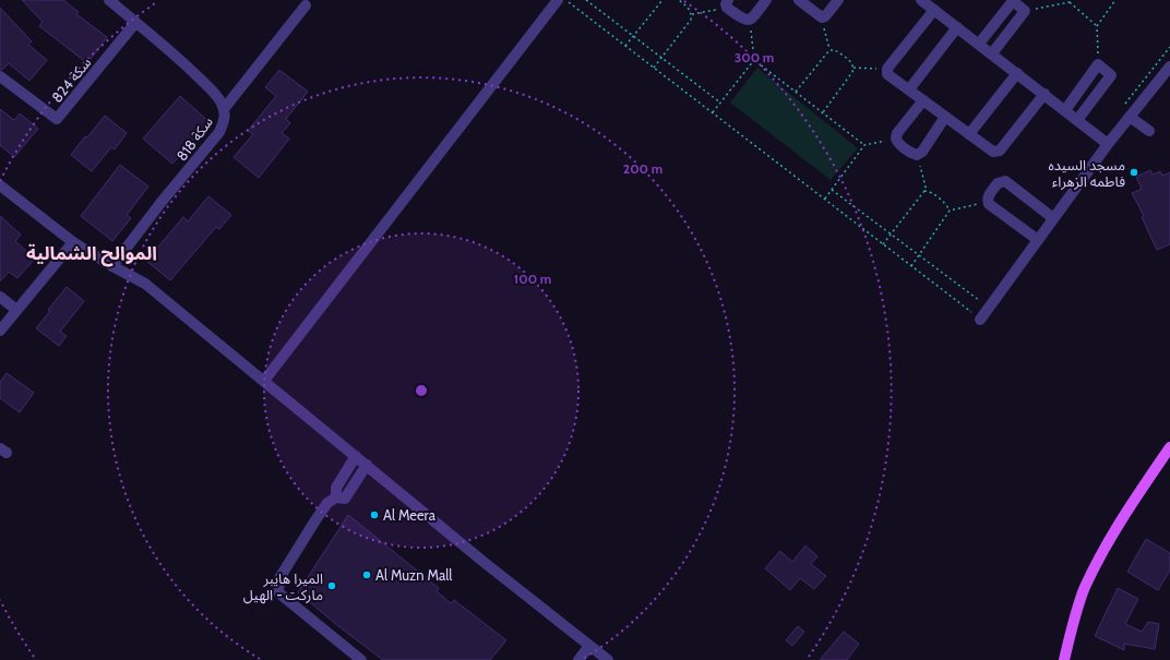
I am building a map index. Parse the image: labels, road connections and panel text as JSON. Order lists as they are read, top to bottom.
{
  "streets": {
    "street": ["سكة 824", "سكة 818"]
  },
  "crossings": [
    ["سكة 824", "سكة 818"]
  ],
  "districts": ["الموالح الشمالية"],
  "places": [
    "مسجد السيده فاطمه الزهراء",
    "Al Meera",
    "Al Muzn Mall",
    "الميرا هايبر ماركت - الهيل"
  ],
  "rings": ["300 m", "200 m", "100 m"]
}
